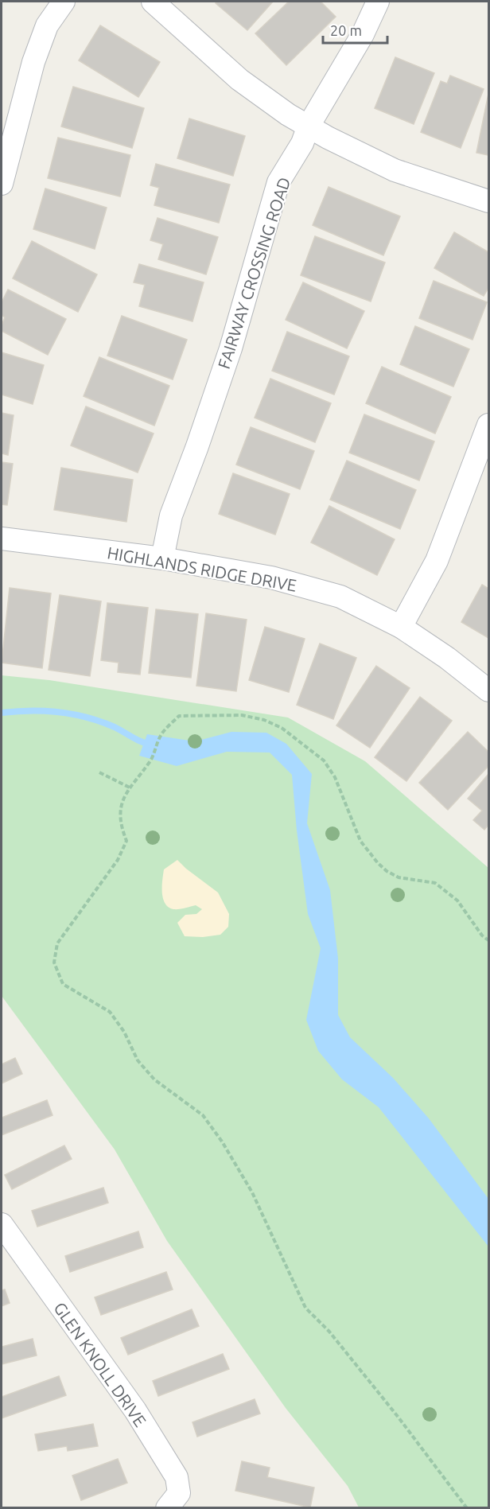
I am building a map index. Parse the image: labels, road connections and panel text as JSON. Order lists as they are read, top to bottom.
{
  "streets": {
    "street": ["FAIRWAY CROSSING ROAD", "HIGHLANDS RIDGE DRIVE", "GLEN KNOLL DRIVE"]
  },
  "crossings": [
    ["FAIRWAY CROSSING ROAD", "HIGHLANDS RIDGE DRIVE"]
  ],
  "scale_bar": "20 m"
}
